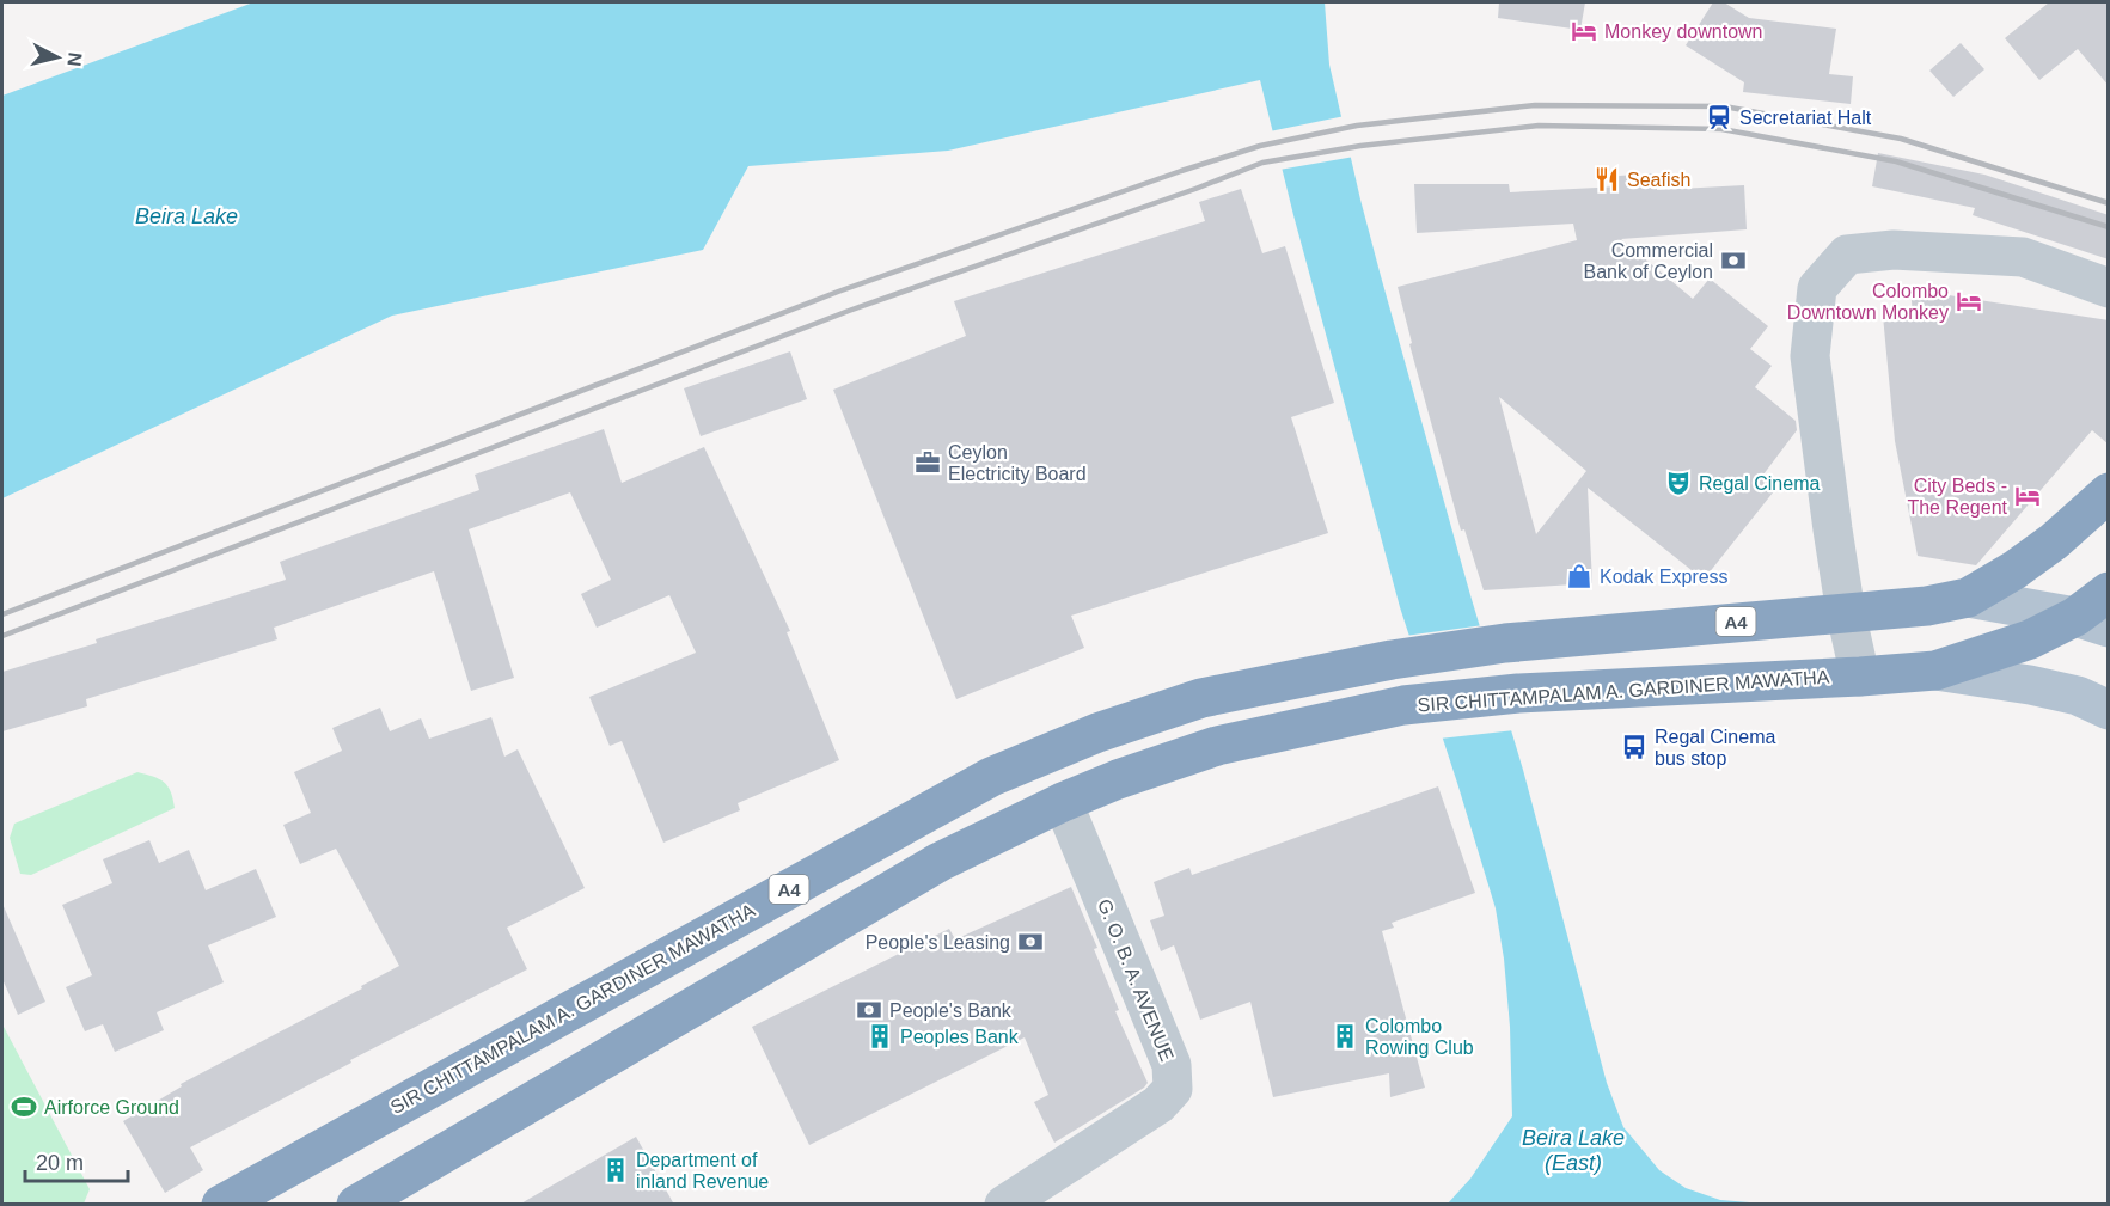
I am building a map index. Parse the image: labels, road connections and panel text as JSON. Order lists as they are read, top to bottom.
{
  "streets": {
    "highway": ["A4", "SIR CHITTAMPALAM A. GARDINER MAWATHA"],
    "street": ["G. O. B. A. AVENUE"]
  },
  "crossings": [
    ["SIR CHITTAMPALAM A. GARDINER MAWATHA", "G. O. B. A. AVENUE"]
  ],
  "water": ["Beira Lake", "Beira Lake (East)"],
  "places": {
    "hotel": ["Monkey downtown", "Colombo Downtown Monkey", "City Beds - The Regent"],
    "station": ["Secretariat Halt"],
    "restaurant": ["Seafish"],
    "bank": ["Commercial Bank of Ceylon", "People's Leasing", "People's Bank"],
    "office": ["Ceylon Electricity Board"],
    "theatre": ["Regal Cinema"],
    "shop": ["Kodak Express"],
    "bus stop": ["Regal Cinema bus stop"],
    "building": ["Peoples Bank", "Colombo Rowing Club", "Department of inland Revenue"],
    "sports": ["Airforce Ground"]
  },
  "scale_bar": "20 m",
  "north": "right"
}
